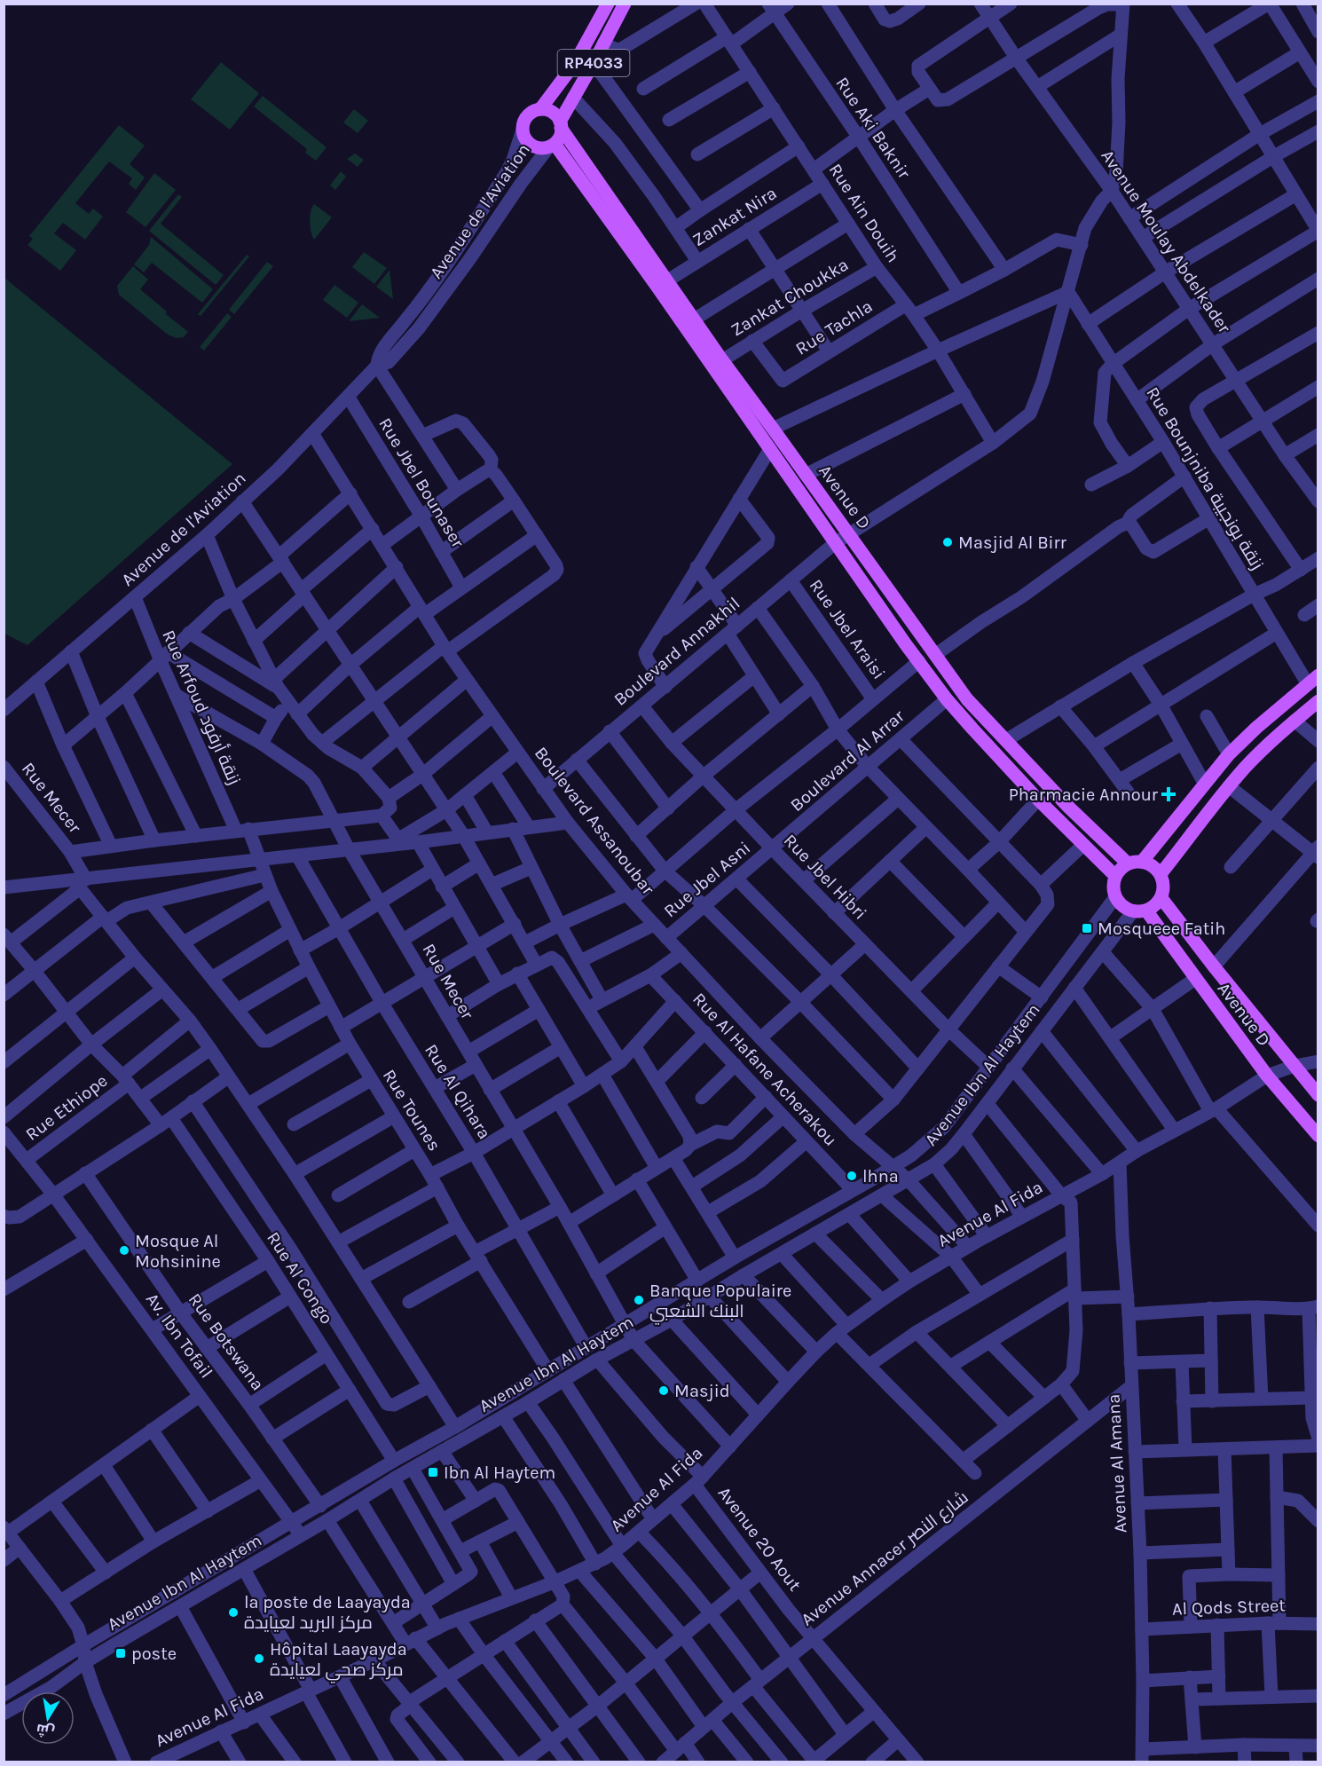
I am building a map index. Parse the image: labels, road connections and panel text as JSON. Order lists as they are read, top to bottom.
{
  "streets": {
    "main road": ["RP4033", "Avenue D"],
    "street": [
      "Rue Aki Baknir",
      "Avenue de l'Aviation",
      "Rue Ain Douih",
      "Zankat Nira",
      "Avenue Moulay Abdelkader",
      "Zankat Choukka",
      "Rue Tachla",
      "Rue Bounjniba زنقة بونجيبة",
      "Rue Jbel Bounaser",
      "Rue Jbel Araisi",
      "Boulevard Annakhil",
      "Rue Arfoud زنقة أرفود",
      "Boulevard Al Arrar",
      "Rue Mecer",
      "Boulevard Assanoubar",
      "Rue Jbel Hibri",
      "Rue Jbel Asni",
      "Rue Al Hafane Acherakou",
      "Avenue Ibn Al Haytem",
      "Rue Al Qihara",
      "Rue Ethiope",
      "Rue Tounes",
      "Avenue Al Fida",
      "Rue Al Congo",
      "Av. Ibn Tofail",
      "Rue Botswana",
      "Avenue Al Amana",
      "Avenue 20 Aout",
      "Avenue Annacer شارع النصر",
      "Al Qods Street"
    ]
  },
  "crossings": [
    ["RP4033", "Avenue de l'Aviation"],
    ["RP4033", "Avenue D"],
    ["Rue Aki Baknir", "Rue Tachla"],
    ["Avenue de l'Aviation", "Rue Jbel Bounaser"],
    ["Avenue de l'Aviation", "Avenue D"],
    ["Avenue de l'Aviation", "Rue Arfoud زنقة أرفود"],
    ["Avenue de l'Aviation", "Boulevard Assanoubar"],
    ["Rue Ain Douih", "Zankat Nira"],
    ["Rue Ain Douih", "Zankat Choukka"],
    ["Rue Ain Douih", "Rue Tachla"],
    ["Rue Ain Douih", "Boulevard Annakhil"],
    ["Zankat Nira", "Avenue D"],
    ["Avenue Moulay Abdelkader", "Boulevard Annakhil"],
    ["Zankat Choukka", "Rue Tachla"],
    ["Zankat Choukka", "Avenue D"],
    ["Rue Tachla", "Boulevard Annakhil"],
    ["Rue Bounjniba زنقة بونجيبة", "Boulevard Annakhil"],
    ["Avenue D", "Boulevard Annakhil"],
    ["Avenue D", "Boulevard Al Arrar"],
    ["Avenue D", "Avenue Ibn Al Haytem"],
    ["Avenue D", "Avenue Al Fida"],
    ["Rue Jbel Araisi", "Boulevard Annakhil"],
    ["Boulevard Annakhil", "Boulevard Assanoubar"],
    ["Boulevard Annakhil", "Rue Jbel Hibri"],
    ["Rue Arfoud زنقة أرفود", "Rue Mecer"],
    ["Rue Arfoud زنقة أرفود", "Rue Tounes"],
    ["Boulevard Al Arrar", "Rue Jbel Hibri"],
    ["Boulevard Al Arrar", "Rue Jbel Asni"],
    ["Rue Mecer", "Avenue Ibn Al Haytem"],
    ["Rue Mecer", "Rue Ethiope"],
    ["Rue Mecer", "Avenue Al Fida"],
    ["Boulevard Assanoubar", "Rue Jbel Asni"],
    ["Boulevard Assanoubar", "Avenue Ibn Al Haytem"],
    ["Boulevard Assanoubar", "Avenue Al Fida"],
    ["Rue Jbel Hibri", "Rue Jbel Asni"],
    ["Rue Jbel Hibri", "Avenue Ibn Al Haytem"],
    ["Rue Al Hafane Acherakou", "Avenue Ibn Al Haytem"],
    ["Avenue Ibn Al Haytem", "Rue Al Qihara"],
    ["Avenue Ibn Al Haytem", "Rue Tounes"],
    ["Avenue Ibn Al Haytem", "Rue Al Congo"],
    ["Avenue Ibn Al Haytem", "Av. Ibn Tofail"],
    ["Avenue Ibn Al Haytem", "Rue Botswana"],
    ["Avenue Ibn Al Haytem", "Avenue 20 Aout"],
    ["Rue Ethiope", "Rue Al Congo"],
    ["Rue Ethiope", "Av. Ibn Tofail"],
    ["Avenue Al Fida", "Avenue Al Amana"],
    ["Avenue Al Fida", "Avenue 20 Aout"],
    ["Avenue Al Amana", "Avenue Annacer شارع النصر"],
    ["Avenue Al Amana", "Al Qods Street"],
    ["Avenue 20 Aout", "Avenue Annacer شارع النصر"]
  ],
  "places": {
    "other": [
      "Masjid Al Birr",
      "lhna",
      "Mosque Al Mohsinine",
      "Banque Populaire البنك الشعبي",
      "Masjid",
      "la poste de Laayayda مركز البريد لعيايدة",
      "Hôpital Laayayda مركز صحي لعيايدة"
    ],
    "health": ["Pharmacie Annour"],
    "transit": ["Mosqueee Fatih", "Ibn Al Haytem", "poste"]
  },
  "north": "bottom"
}
